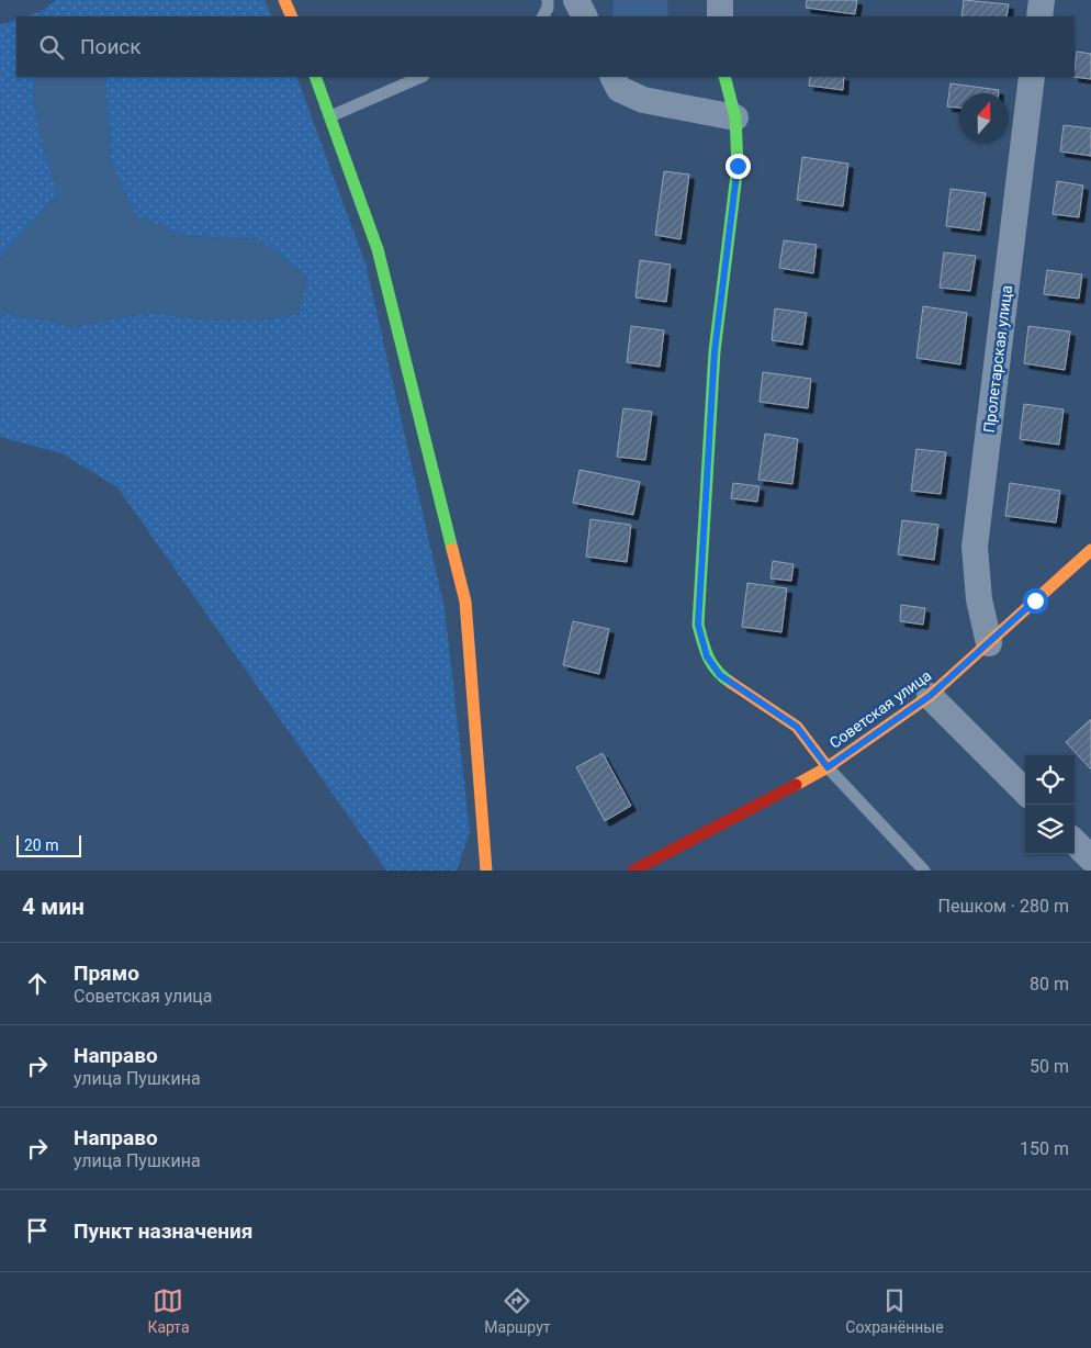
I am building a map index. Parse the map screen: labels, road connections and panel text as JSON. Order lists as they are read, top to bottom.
{
  "streets": {
    "main road": ["Советская улица"],
    "street": ["Пролетарская улица"]
  },
  "crossings": [
    ["Пролетарская улица", "Советская улица"]
  ],
  "scale_bar": "20 m",
  "north": "top",
  "page": {
    "search": "Поиск",
    "scale": "20 m",
    "heading": ["4 мин", "Пешком · 280 m"],
    "list": [
      ["Прямо", "Советская улица", "80 m"],
      ["Направо", "улица Пушкина", "50 m"],
      ["Направо", "улица Пушкина", "150 m"],
      "Пункт назначения"
    ],
    "nav": ["Карта", "Маршрут", "Сохранённые"]
  }
}
